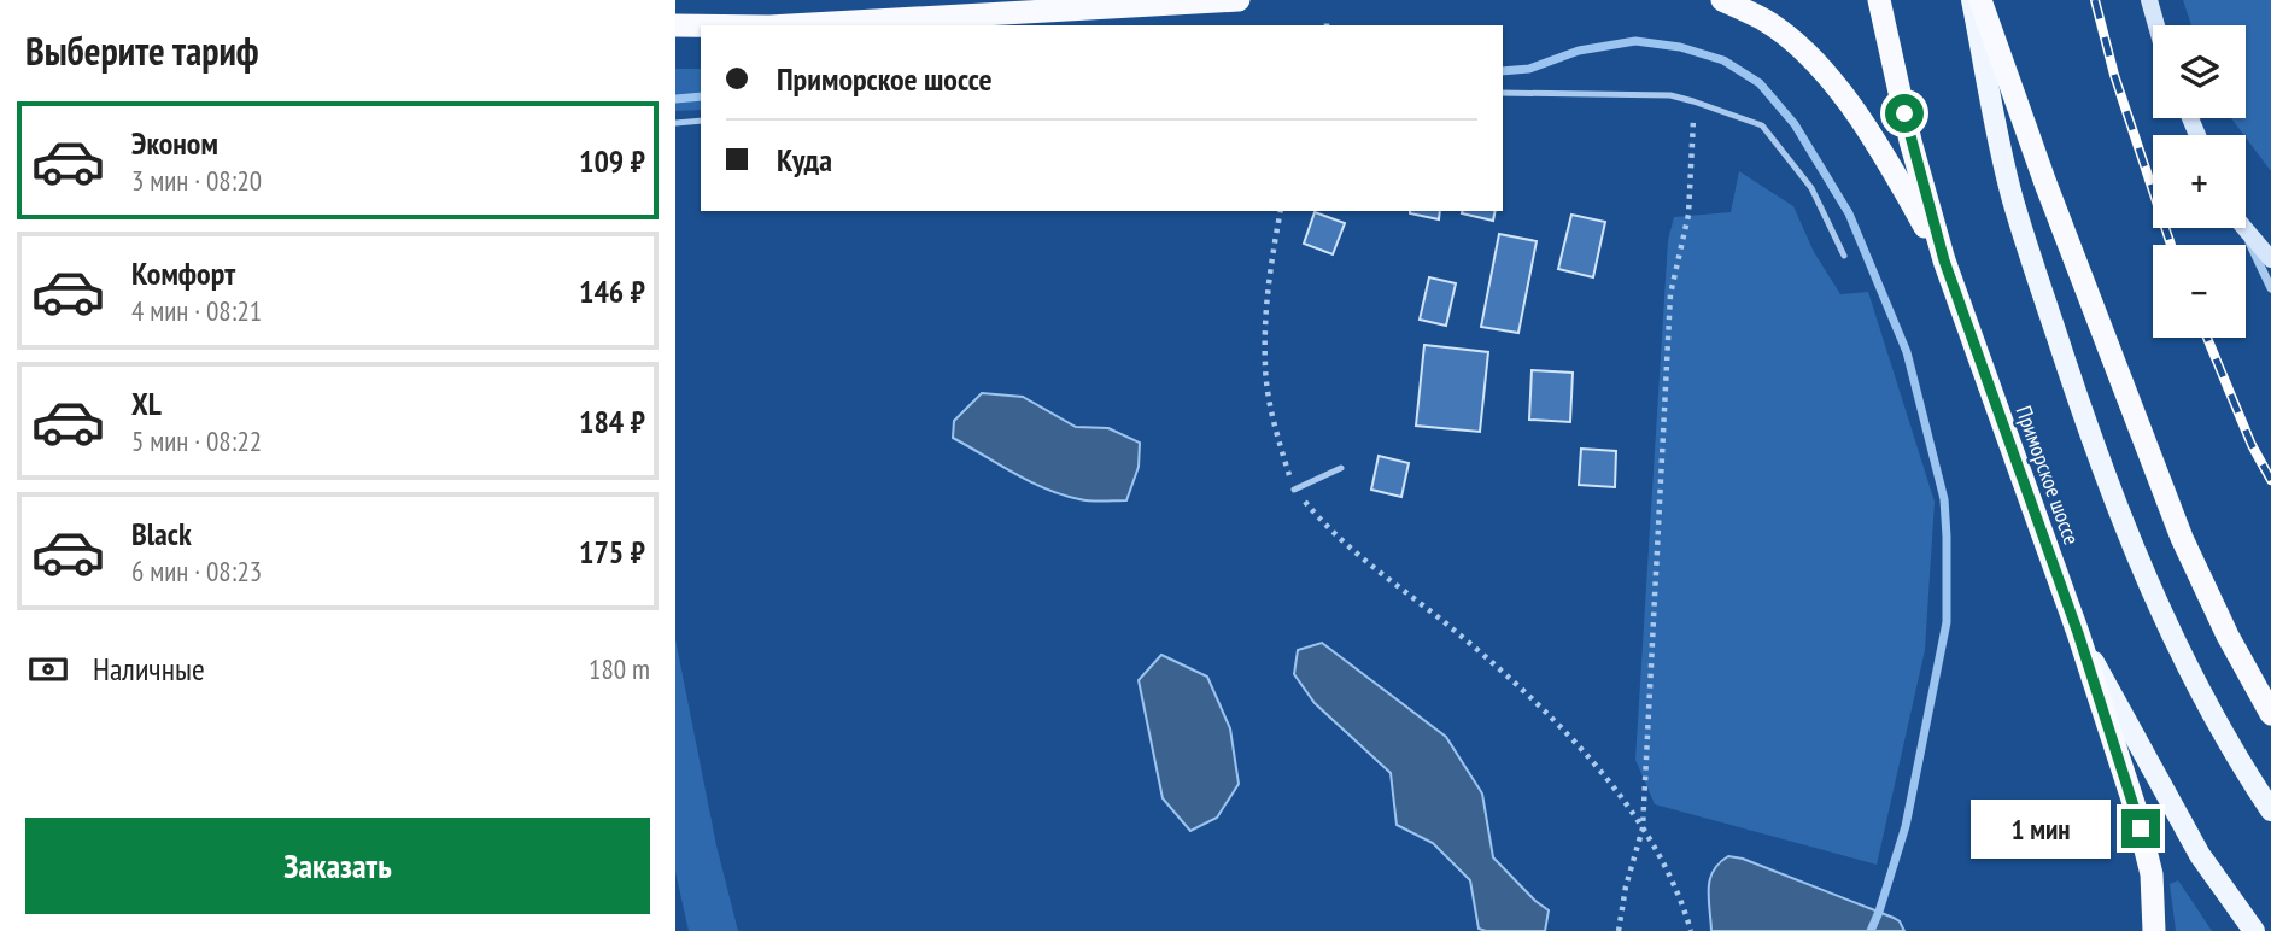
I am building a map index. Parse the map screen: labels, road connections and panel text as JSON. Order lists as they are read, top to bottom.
{
  "streets": {
    "highway": ["Приморское шоссе"]
  },
  "page": {
    "heading": "Выберите тариф",
    "map_buttons": ["+", "−"],
    "banner": ["Приморское шоссе", "Куда"],
    "list": [
      {
        "name": "Эконом",
        "note": "3 мин · 08:20",
        "value": "109 ₽"
      },
      {
        "name": "Комфорт",
        "note": "4 мин · 08:21",
        "value": "146 ₽"
      },
      {
        "name": "XL",
        "note": "5 мин · 08:22",
        "value": "184 ₽"
      },
      {
        "name": "Black",
        "note": "6 мин · 08:23",
        "value": "175 ₽"
      }
    ],
    "pay": ["Наличные", "180 m"],
    "bubble": "1 мин",
    "buttons": "Заказать"
  }
}
